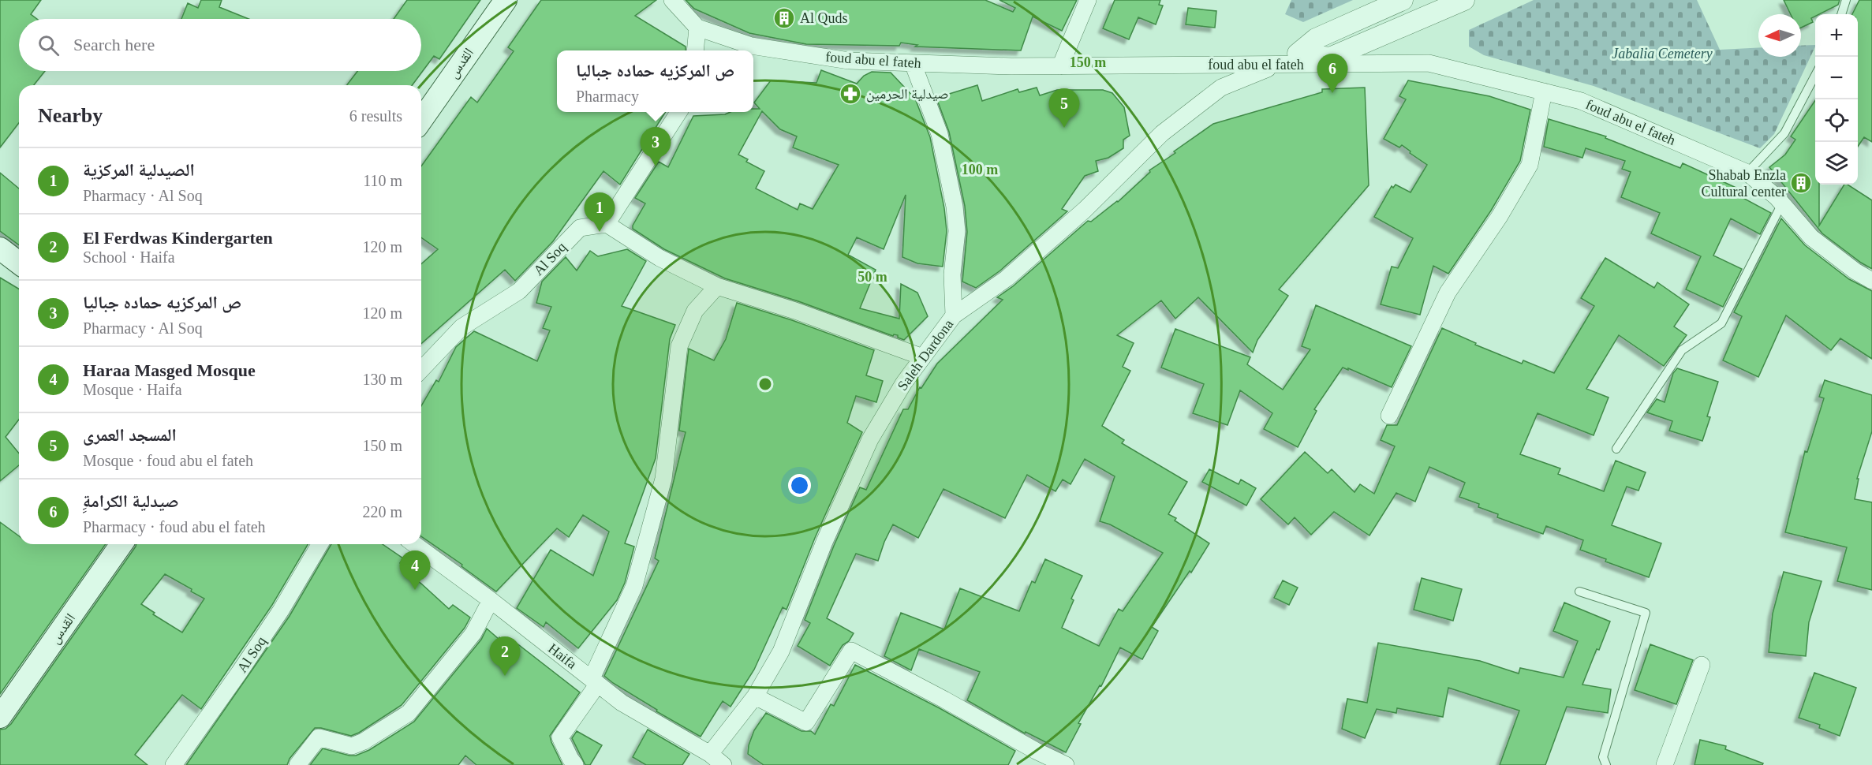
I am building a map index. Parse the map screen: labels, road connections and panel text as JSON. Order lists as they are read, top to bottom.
{
  "streets": {
    "main road": ["القدس"],
    "street": [
      "foud abu el fateh",
      "Al Soq",
      "Saleh Dardona",
      "Haifa"
    ]
  },
  "crossings": [
    ["foud abu el fateh", "Saleh Dardona"],
    ["Saleh Dardona", "Haifa"]
  ],
  "parks": ["Jabalia Cemetery"],
  "places": {
    "building": ["Al Quds", "Shabab Enzla Cultural center"],
    "pharmacy": ["صيدلية الحرمين"]
  },
  "north": "left",
  "page": {
    "map_buttons": ["+", "−"],
    "search": "Search here",
    "popup": ["ص المركزيه حماده جباليا", "Pharmacy"],
    "pins": [
      "6",
      "5",
      "3",
      "1",
      "4",
      "2"
    ],
    "heading": ["Nearby", "6 results"],
    "list": [
      {
        "mark": "1",
        "name": "الصيدلية المركزية",
        "note": "Pharmacy · Al Soq",
        "value": "110 m"
      },
      {
        "mark": "2",
        "name": "El Ferdwas Kindergarten",
        "note": "School · Haifa",
        "value": "120 m"
      },
      {
        "mark": "3",
        "name": "ص المركزيه حماده جباليا",
        "note": "Pharmacy · Al Soq",
        "value": "120 m"
      },
      {
        "mark": "4",
        "name": "Haraa Masged Mosque",
        "note": "Mosque · Haifa",
        "value": "130 m"
      },
      {
        "mark": "5",
        "name": "المسجد العمرى",
        "note": "Mosque · foud abu el fateh",
        "value": "150 m"
      },
      {
        "mark": "6",
        "name": "ِِصيدلية الكرامة",
        "note": "Pharmacy · foud abu el fateh",
        "value": "220 m"
      }
    ]
  },
  "rings": ["150 m", "100 m", "50 m"]
}
